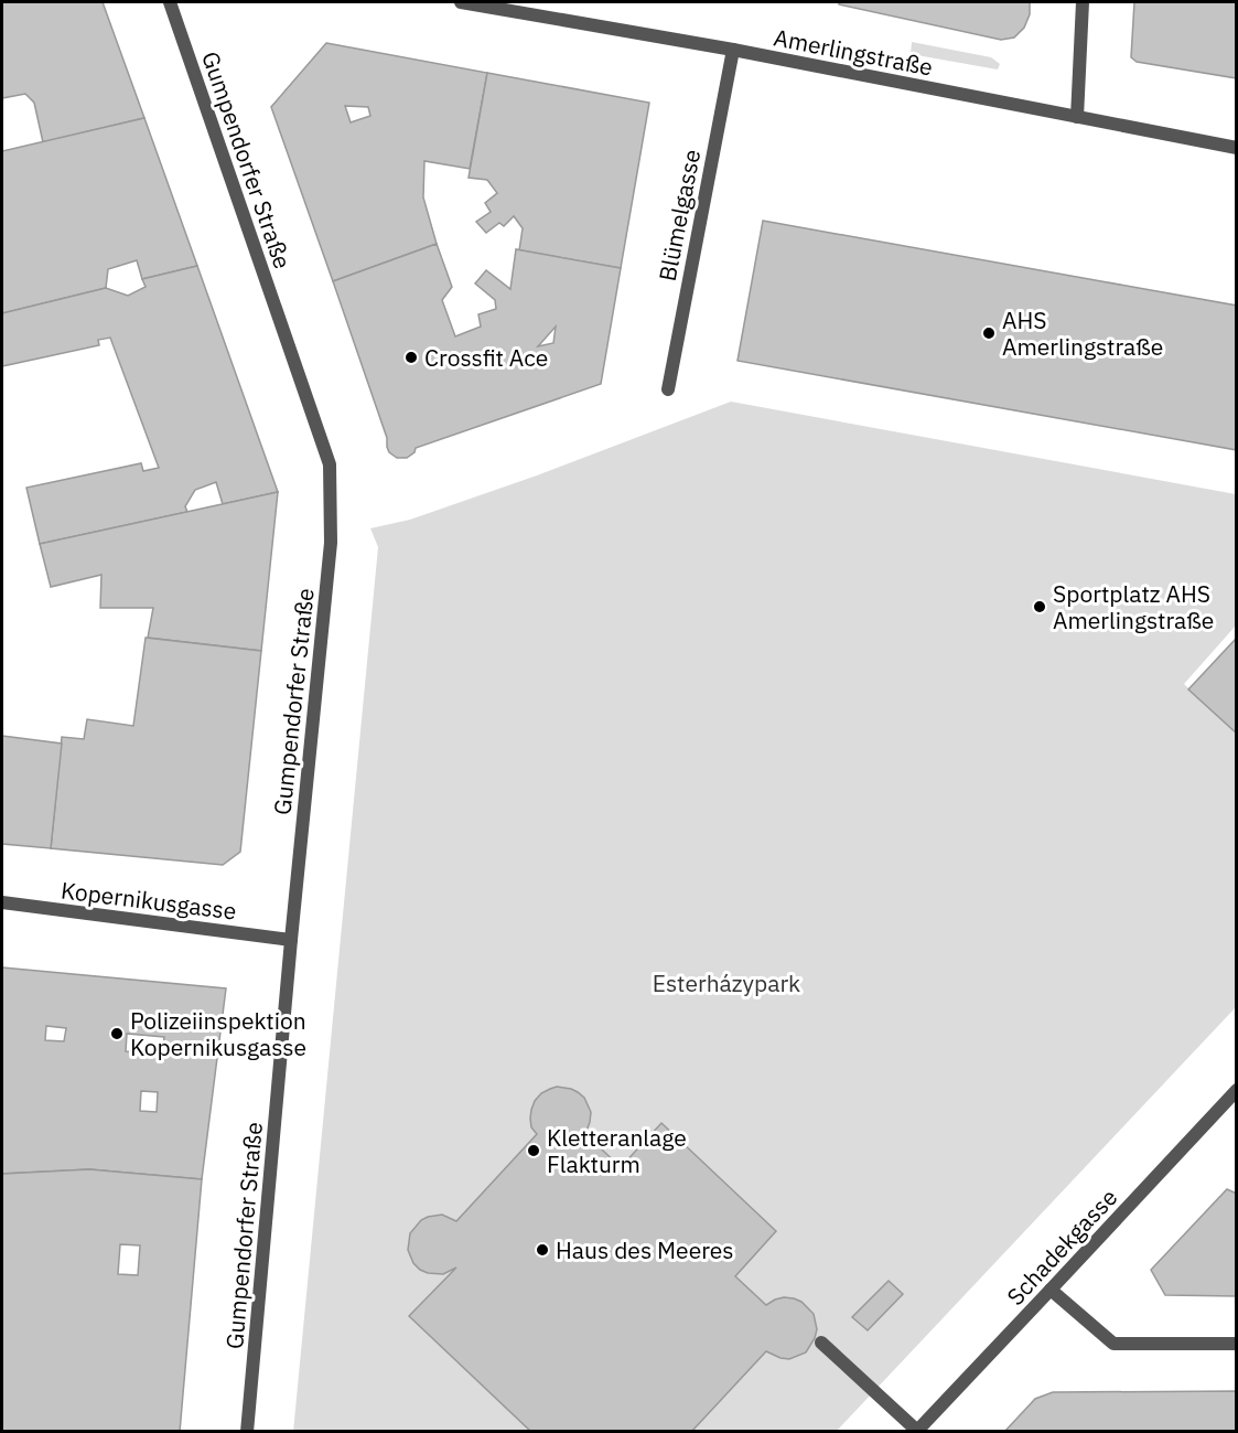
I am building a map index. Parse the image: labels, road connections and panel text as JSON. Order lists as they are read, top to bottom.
{
  "streets": {
    "street": [
      "Amerlingstraße",
      "Gumpendorfer Straße",
      "Blümelgasse",
      "Kopernikusgasse",
      "Schadekgasse"
    ]
  },
  "crossings": [
    ["Amerlingstraße", "Blümelgasse"],
    ["Gumpendorfer Straße", "Kopernikusgasse"]
  ],
  "parks": ["Esterházypark"],
  "places": [
    "AHS Amerlingstraße",
    "Crossfit Ace",
    "Sportplatz AHS Amerlingstraße",
    "Polizeiinspektion Kopernikusgasse",
    "Kletteranlage Flakturm",
    "Haus des Meeres"
  ]
}
